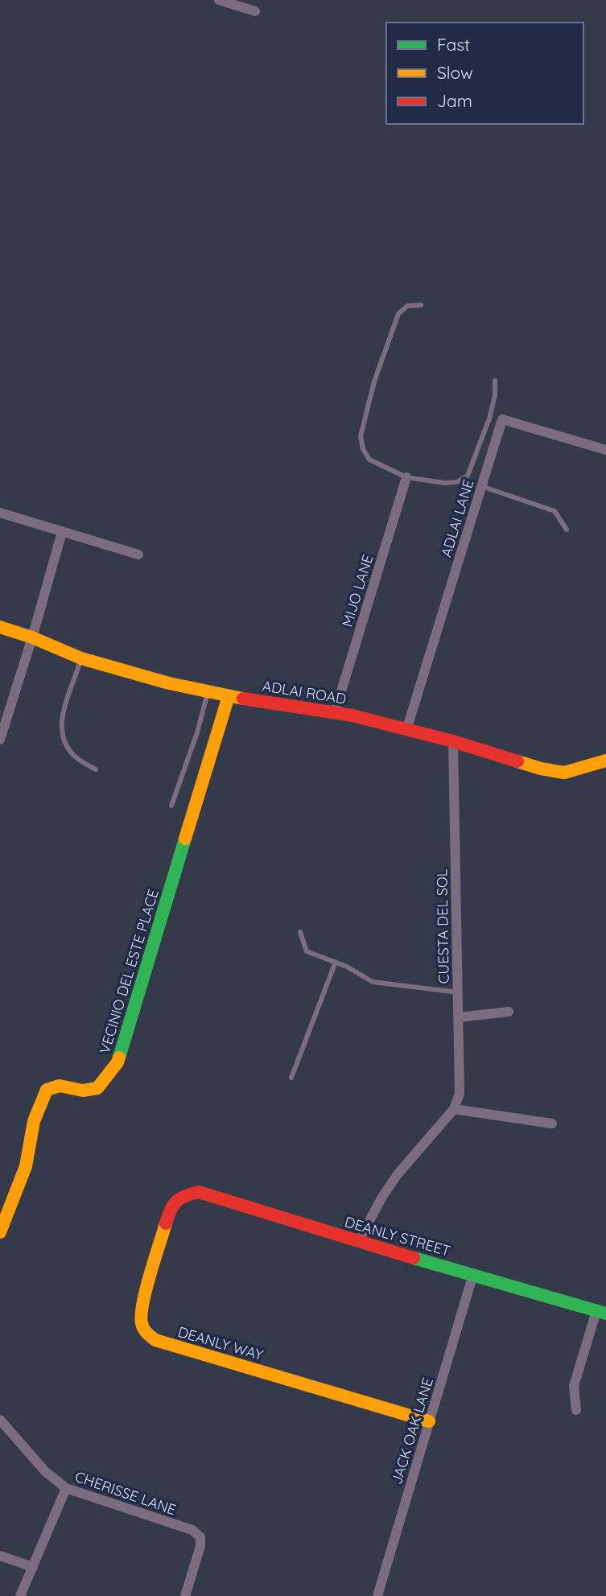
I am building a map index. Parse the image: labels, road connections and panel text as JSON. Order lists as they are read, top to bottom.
{
  "streets": {
    "street": [
      "ADLAI LANE",
      "MIJO LANE",
      "ADLAI ROAD",
      "CUESTA DEL SOL",
      "VECINIO DEL ESTE PLACE",
      "DEANLY STREET",
      "DEANLY WAY",
      "JACK OAK LANE",
      "CHERISSE LANE"
    ]
  },
  "crossings": [
    ["ADLAI LANE", "ADLAI ROAD"],
    ["MIJO LANE", "ADLAI ROAD"],
    ["ADLAI ROAD", "CUESTA DEL SOL"],
    ["ADLAI ROAD", "VECINIO DEL ESTE PLACE"],
    ["CUESTA DEL SOL", "DEANLY STREET"],
    ["DEANLY STREET", "DEANLY WAY"],
    ["DEANLY STREET", "JACK OAK LANE"],
    ["DEANLY WAY", "JACK OAK LANE"]
  ],
  "legend": ["Fast", "Slow", "Jam"]
}
